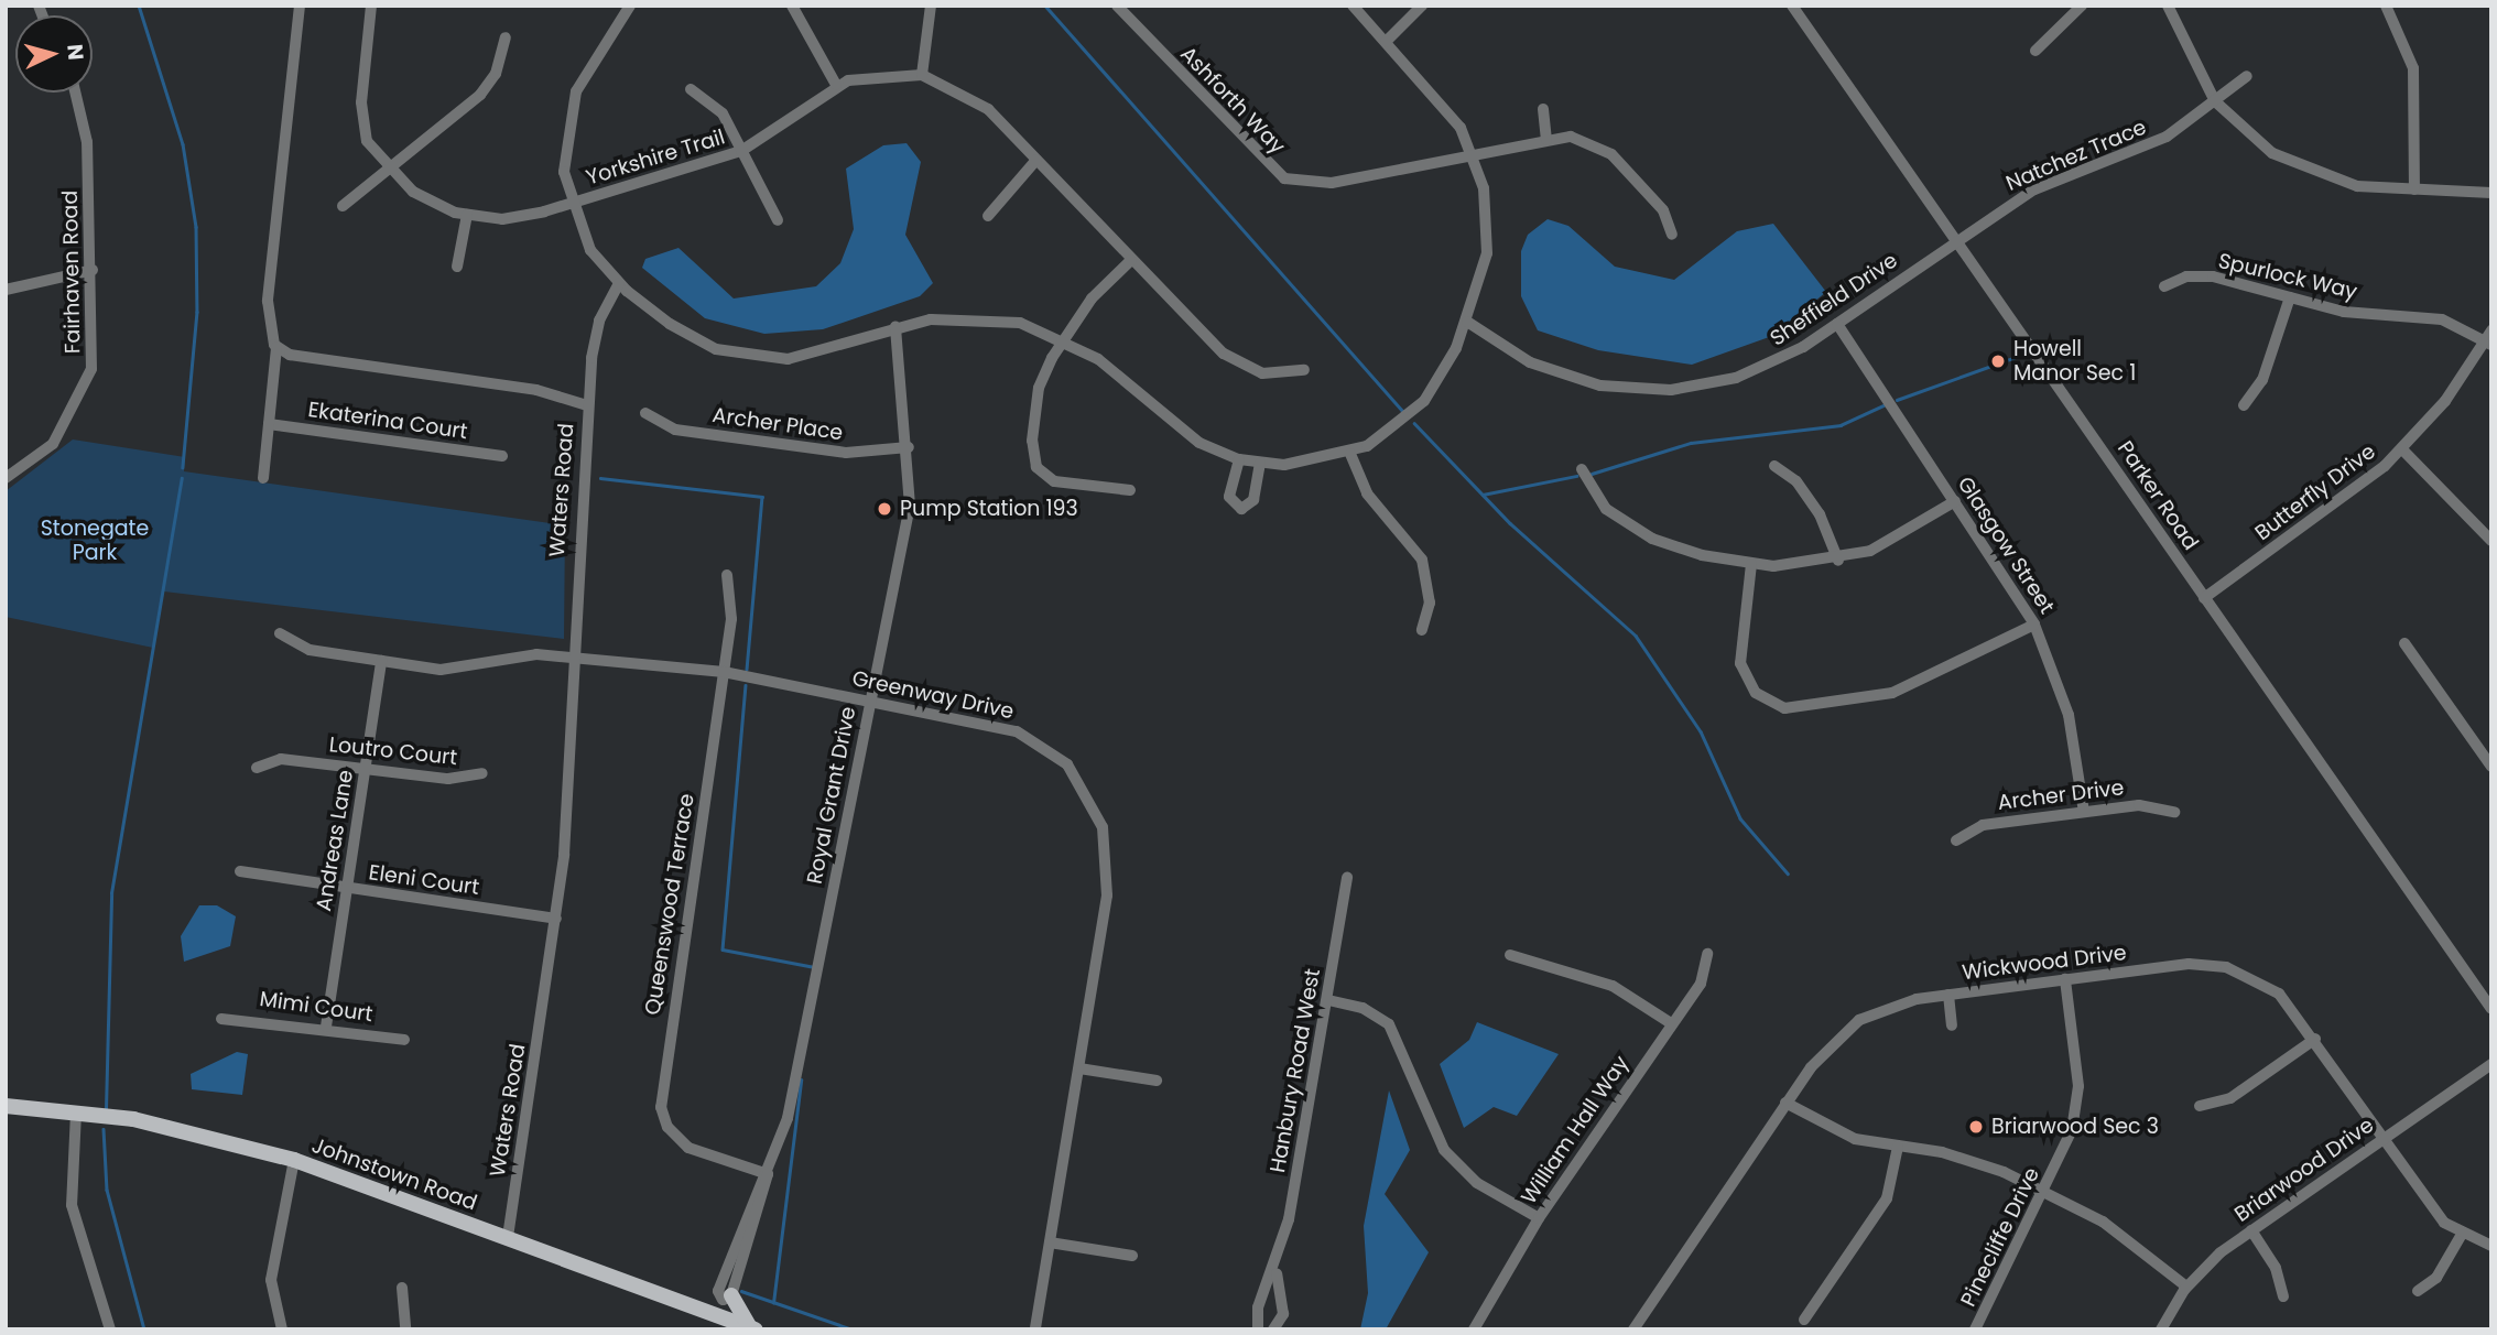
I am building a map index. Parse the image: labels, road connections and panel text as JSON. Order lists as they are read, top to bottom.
{
  "streets": {
    "main road": ["Johnstown Road"],
    "street": [
      "Ashforth Way",
      "Natchez Trace",
      "Yorkshire Trail",
      "Fairhaven Road",
      "Spurlock Way",
      "Sheffield Drive",
      "Ekaterina Court",
      "Archer Place",
      "Waters Road",
      "Butterfly Drive",
      "Parker Road",
      "Glasgow Street",
      "Greenway Drive",
      "Loutro Court",
      "Royal Grant Drive",
      "Archer Drive",
      "Andreas Lane",
      "Eleni Court",
      "Queenswood Terrace",
      "Wickwood Drive",
      "Mimi Court",
      "Hanbury Road West",
      "William Hall Way",
      "Briarwood Drive",
      "Pinecliffe Drive"
    ]
  },
  "crossings": [
    ["Natchez Trace", "Sheffield Drive"],
    ["Natchez Trace", "Parker Road"],
    ["Spurlock Way", "Butterfly Drive"],
    ["Sheffield Drive", "Parker Road"],
    ["Sheffield Drive", "Glasgow Street"],
    ["Archer Place", "Royal Grant Drive"],
    ["Waters Road", "Greenway Drive"],
    ["Waters Road", "Eleni Court"],
    ["Waters Road", "Johnstown Road"],
    ["Butterfly Drive", "Parker Road"],
    ["Glasgow Street", "Archer Drive"],
    ["Greenway Drive", "Royal Grant Drive"],
    ["Greenway Drive", "Andreas Lane"],
    ["Greenway Drive", "Queenswood Terrace"],
    ["Loutro Court", "Andreas Lane"],
    ["Royal Grant Drive", "Queenswood Terrace"],
    ["Royal Grant Drive", "Johnstown Road"],
    ["Andreas Lane", "Eleni Court"],
    ["Andreas Lane", "Mimi Court"],
    ["Wickwood Drive", "Briarwood Drive"],
    ["Wickwood Drive", "Pinecliffe Drive"]
  ],
  "parks": ["Stonegate Park"],
  "places": ["Howell Manor Sec 1", "Pump Station 193", "Briarwood Sec 3"],
  "north": "right"
}
